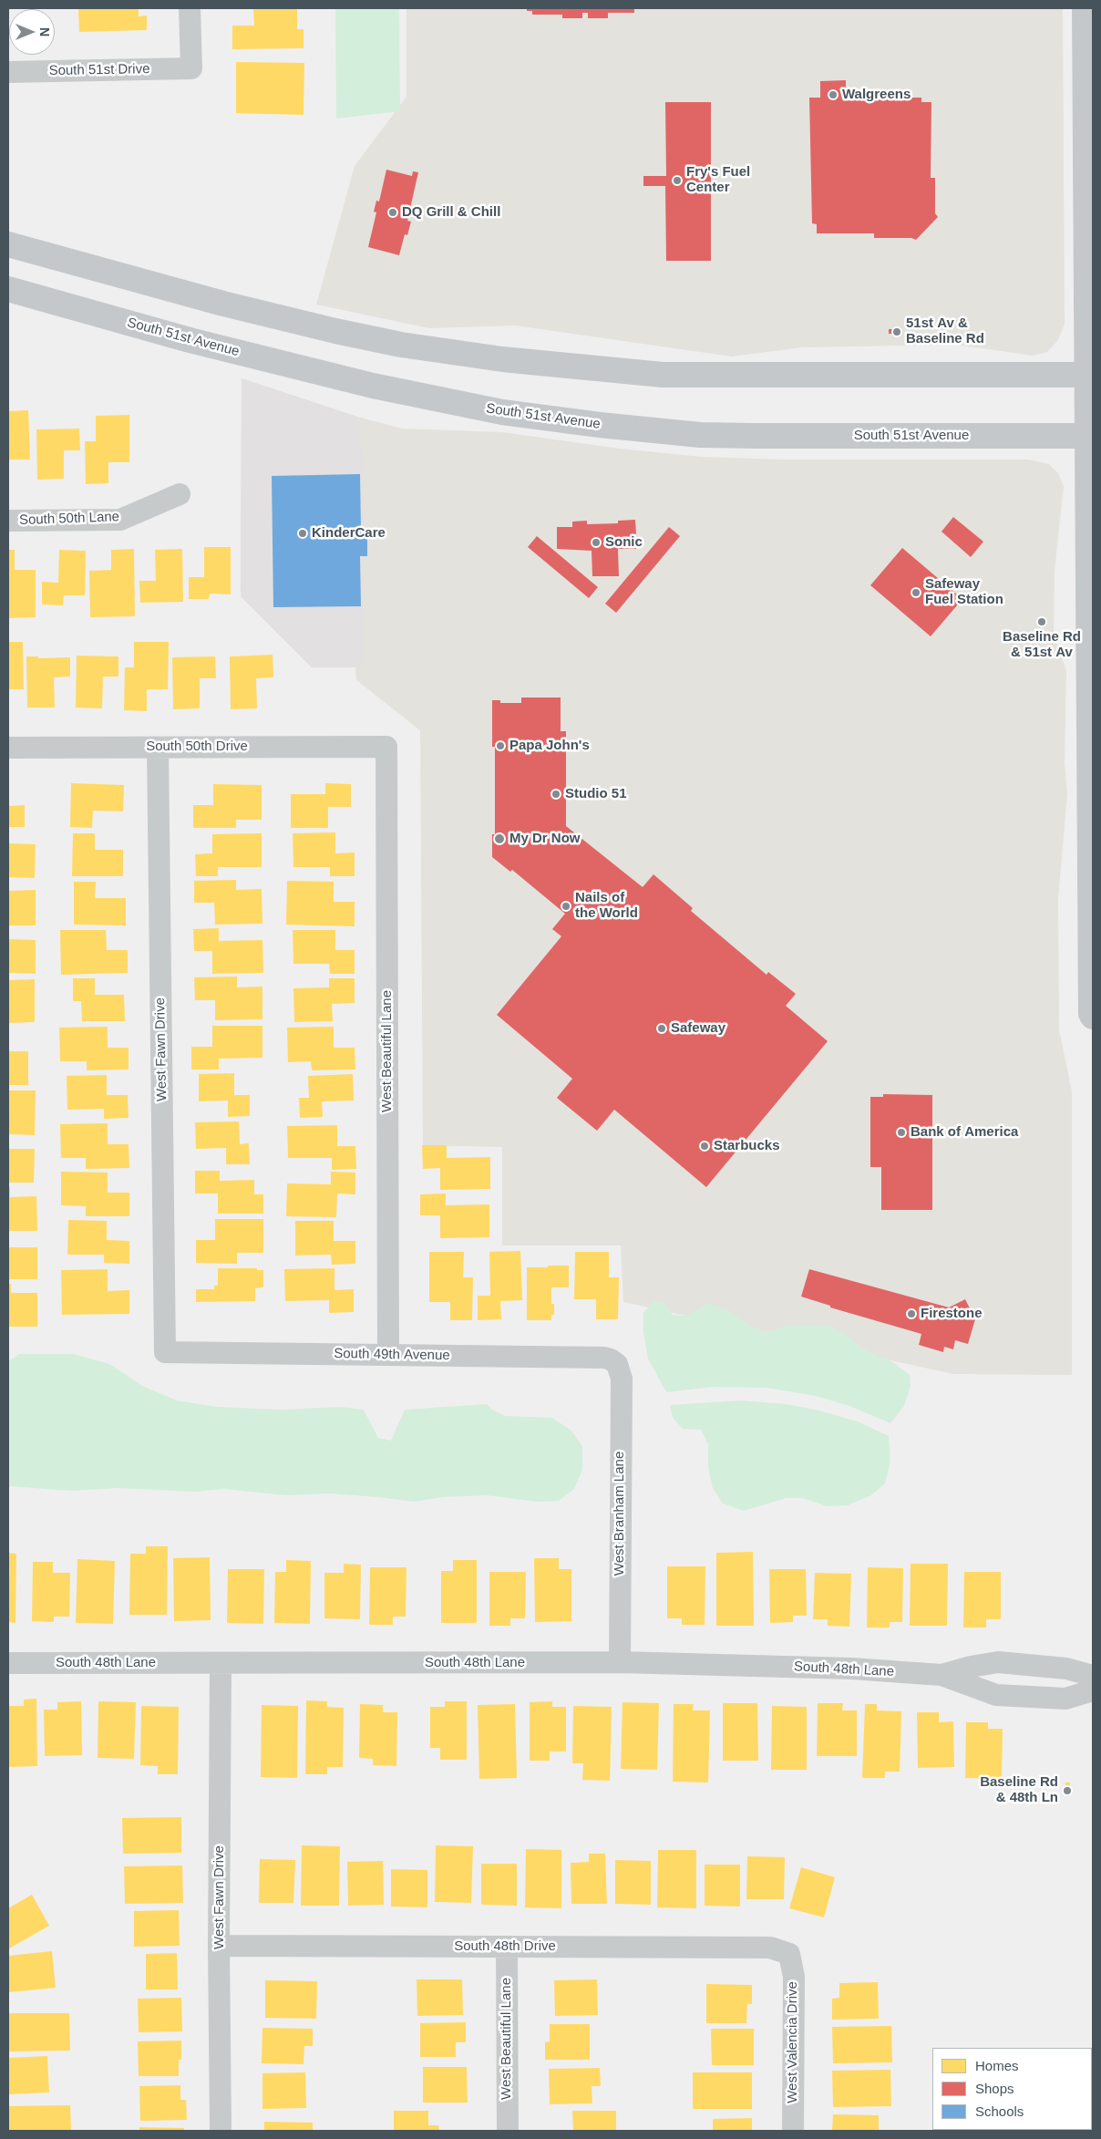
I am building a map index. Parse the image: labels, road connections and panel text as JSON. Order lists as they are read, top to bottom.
{
  "streets": {
    "main road": ["South 51st Avenue"],
    "street": [
      "South 51st Drive",
      "South 50th Lane",
      "South 50th Drive",
      "West Fawn Drive",
      "West Beautiful Lane",
      "South 49th Avenue",
      "West Branham Lane",
      "South 48th Lane",
      "South 48th Drive",
      "West Valencia Drive"
    ]
  },
  "crossings": [
    ["South 50th Drive", "West Fawn Drive"],
    ["South 50th Drive", "West Beautiful Lane"],
    ["West Fawn Drive", "South 49th Avenue"],
    ["West Fawn Drive", "South 48th Lane"],
    ["West Fawn Drive", "South 48th Drive"],
    ["West Beautiful Lane", "South 49th Avenue"],
    ["West Beautiful Lane", "South 48th Drive"],
    ["South 49th Avenue", "West Branham Lane"],
    ["West Branham Lane", "South 48th Lane"],
    ["South 48th Drive", "West Valencia Drive"]
  ],
  "places": [
    "Walgreens",
    "Fry's Fuel Center",
    "DQ Grill & Chill",
    "51st Av & Baseline Rd",
    "KinderCare",
    "Sonic",
    "Safeway Fuel Station",
    "Baseline Rd & 51st Av",
    "Papa John's",
    "Studio 51",
    "My Dr Now",
    "Nails of the World",
    "Safeway",
    "Bank of America",
    "Starbucks",
    "Firestone",
    "Baseline Rd & 48th Ln"
  ],
  "legend": ["Homes", "Shops", "Schools"],
  "north": "right"
}
